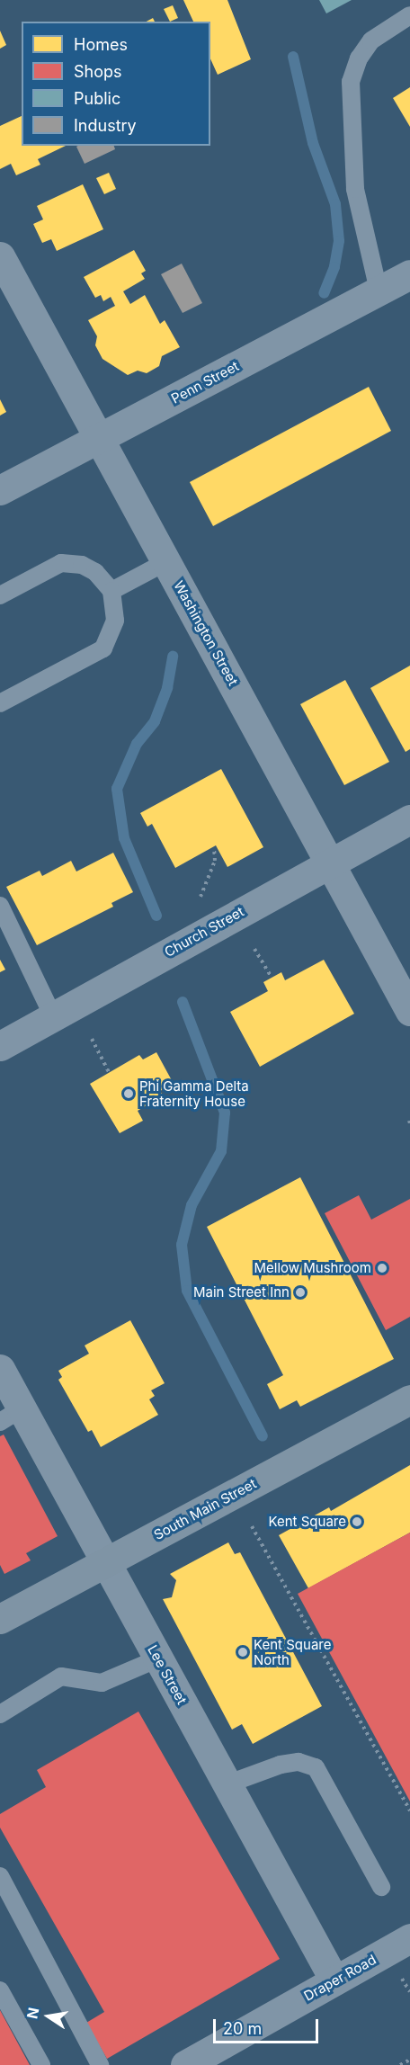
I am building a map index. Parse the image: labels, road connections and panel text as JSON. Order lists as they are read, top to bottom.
{
  "streets": {
    "main road": ["South Main Street"],
    "street": [
      "Penn Street",
      "Washington Street",
      "Church Street",
      "Lee Street",
      "Draper Road"
    ]
  },
  "crossings": [
    ["Penn Street", "Washington Street"],
    ["Washington Street", "Church Street"],
    ["South Main Street", "Lee Street"],
    ["Lee Street", "Draper Road"]
  ],
  "places": [
    "Phi Gamma Delta Fraternity House",
    "Mellow Mushroom",
    "Main Street Inn",
    "Kent Square",
    "Kent Square North"
  ],
  "legend": [
    "Homes",
    "Shops",
    "Public",
    "Industry"
  ],
  "scale_bar": "20 m",
  "north": "left"
}
